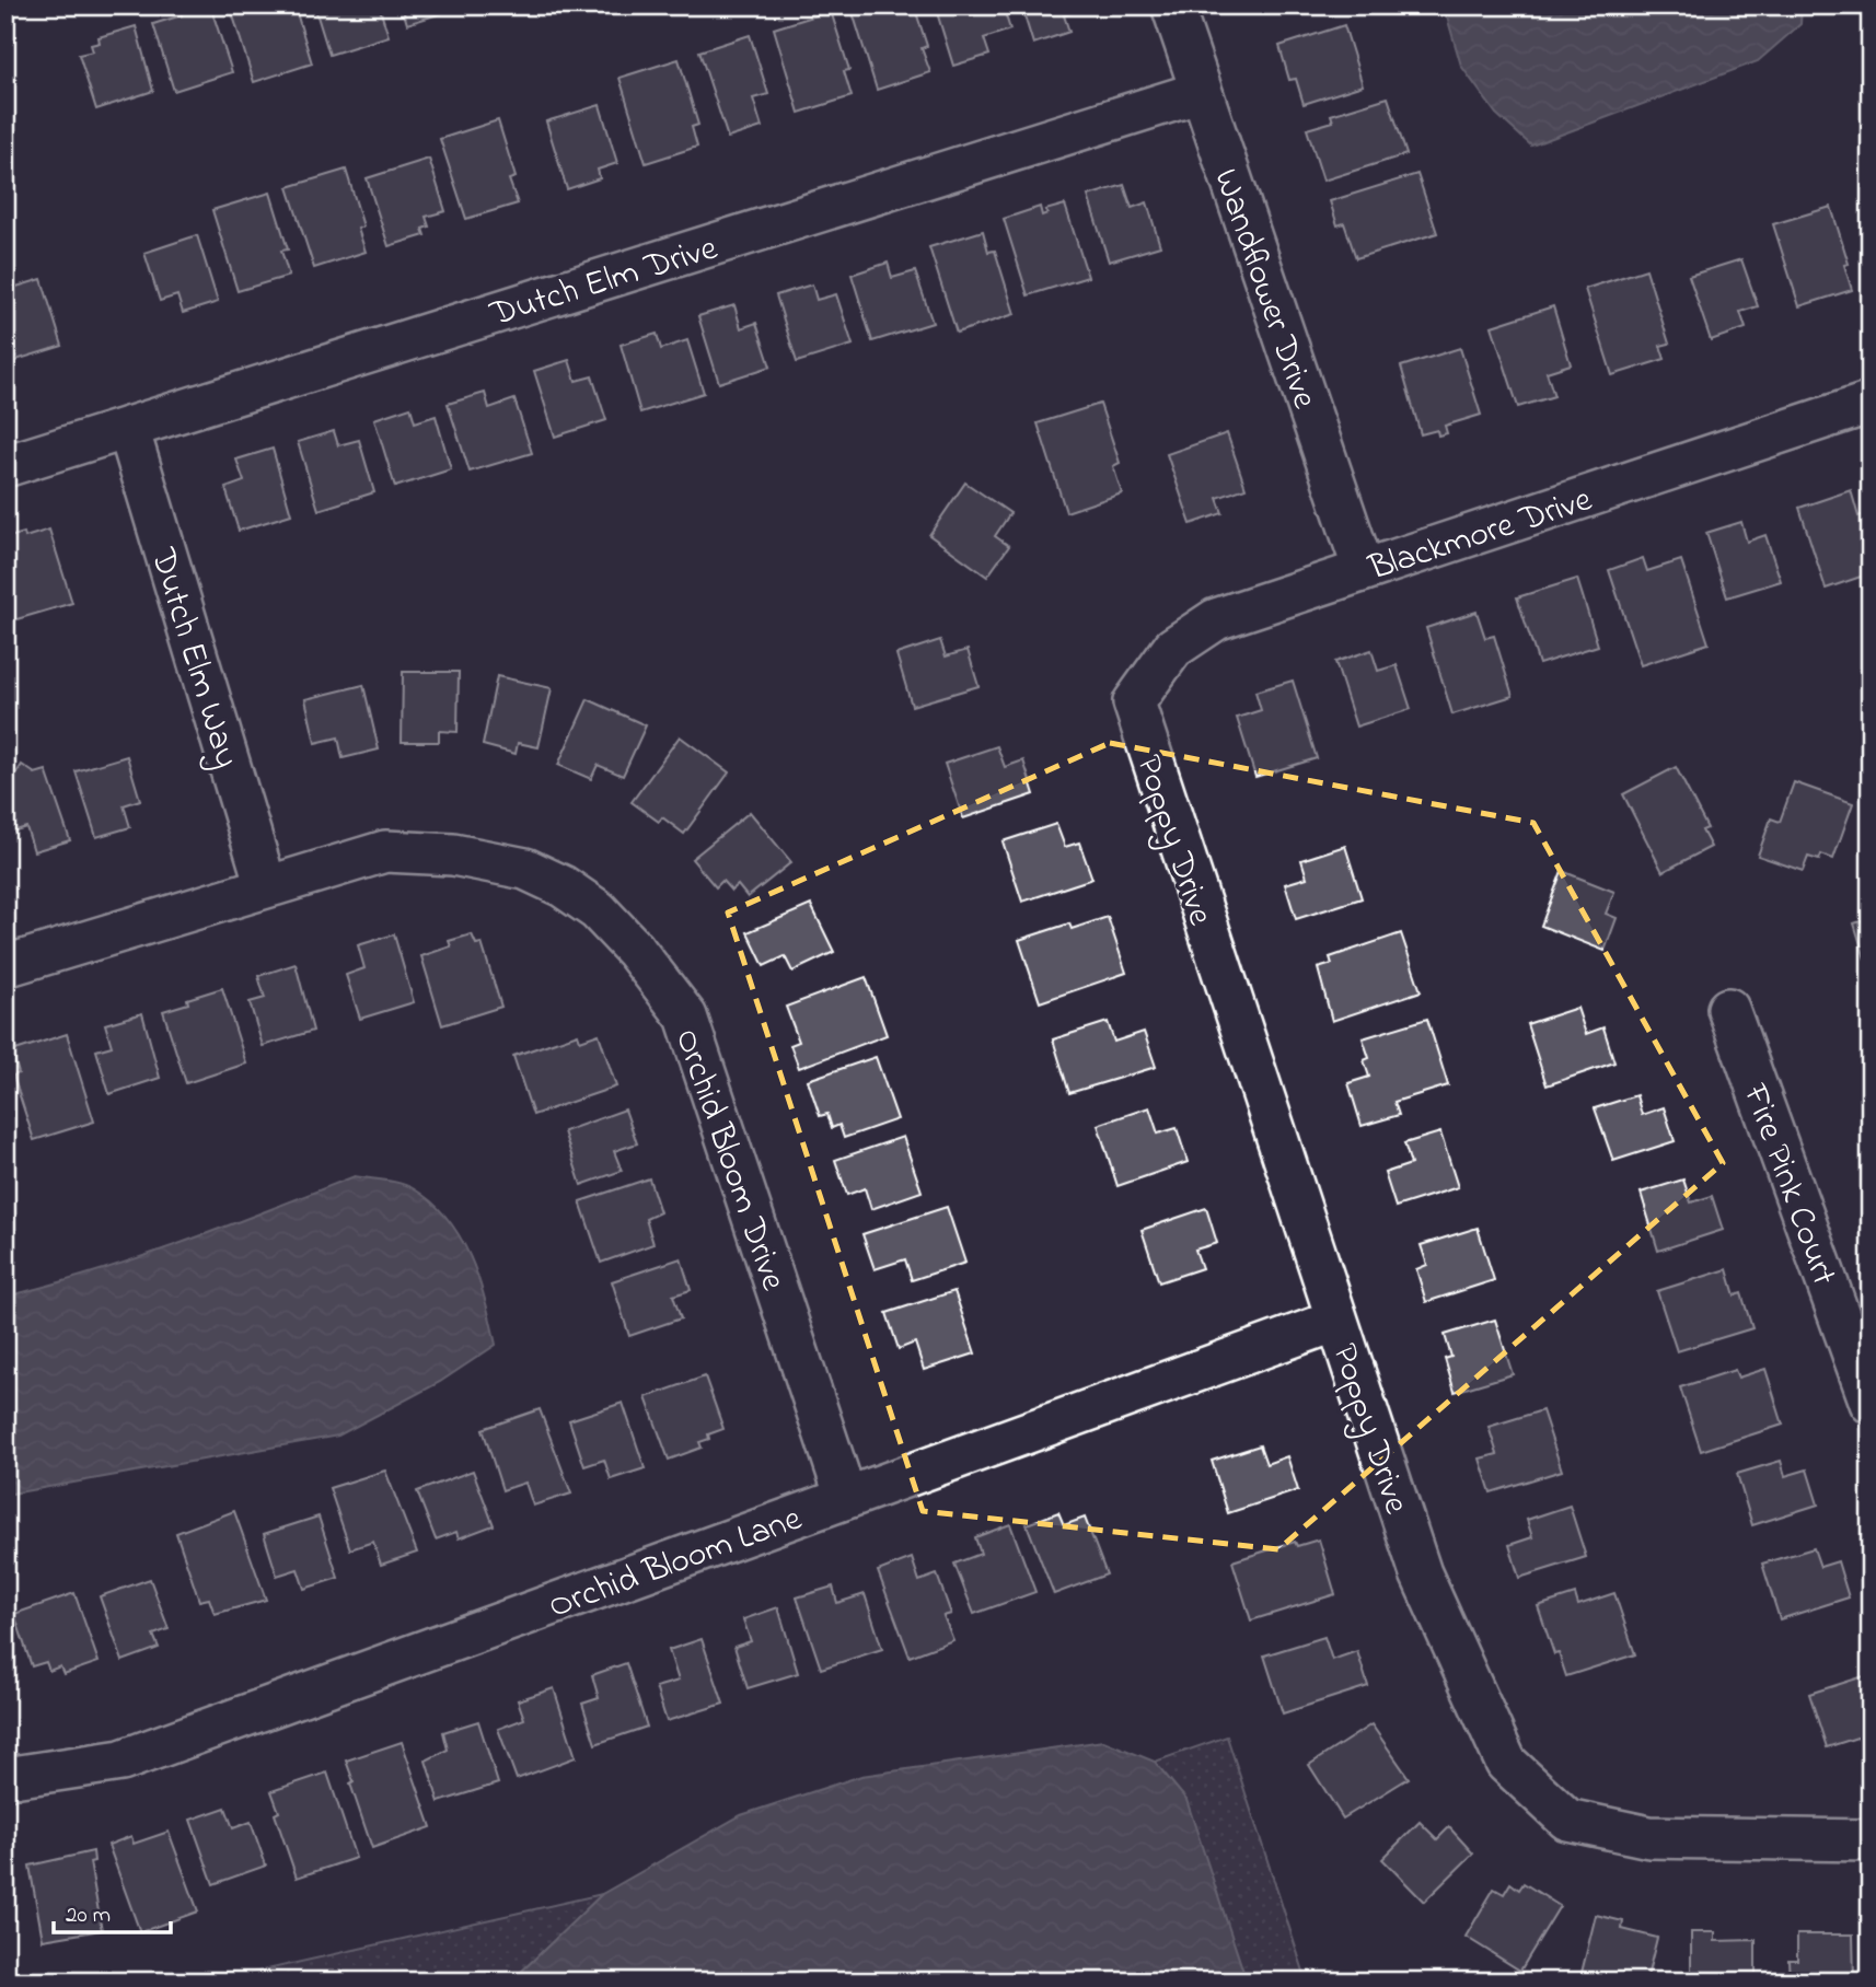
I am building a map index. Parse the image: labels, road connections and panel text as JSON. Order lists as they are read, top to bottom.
{
  "streets": {
    "street": [
      "Dutch Elm Drive",
      "Wandflower Drive",
      "Blackmore Drive",
      "Dutch Elm Way",
      "Poppy Drive",
      "Orchid Bloom Drive",
      "Fire Pink Court",
      "Orchid Bloom Lane"
    ]
  },
  "crossings": [
    ["Dutch Elm Drive", "Wandflower Drive"],
    ["Dutch Elm Drive", "Dutch Elm Way"],
    ["Wandflower Drive", "Blackmore Drive"],
    ["Blackmore Drive", "Poppy Drive"],
    ["Dutch Elm Way", "Orchid Bloom Drive"],
    ["Poppy Drive", "Orchid Bloom Lane"],
    ["Orchid Bloom Drive", "Orchid Bloom Lane"]
  ],
  "scale_bar": "20 m"
}
